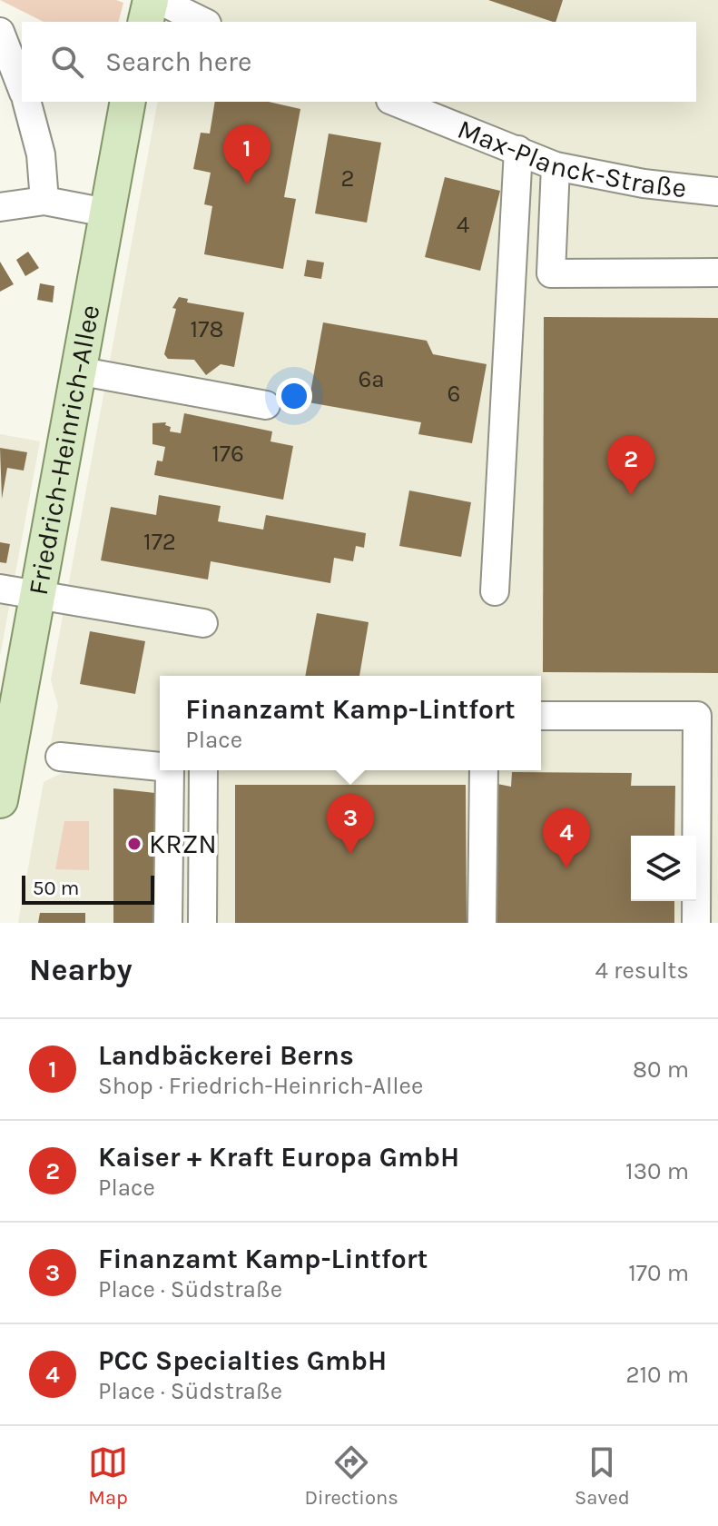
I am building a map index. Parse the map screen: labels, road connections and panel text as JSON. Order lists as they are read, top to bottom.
{
  "streets": {
    "main road": ["Friedrich-Heinrich-Allee"],
    "street": ["Max-Planck-Straße"]
  },
  "places": ["KRZN"],
  "house_numbers": [
    "2",
    "4",
    "178",
    "6a",
    "6",
    "176",
    "172"
  ],
  "scale_bar": "50 m",
  "page": {
    "search": "Search here",
    "pins": [
      "1",
      "2",
      "3",
      "4"
    ],
    "popup": ["Finanzamt Kamp-Lintfort", "Place"],
    "scale": "50 m",
    "heading": ["Nearby", "4 results"],
    "list": [
      {
        "mark": "1",
        "name": "Landbäckerei Berns",
        "note": "Shop · Friedrich-Heinrich-Allee",
        "value": "80 m"
      },
      {
        "mark": "2",
        "name": "Kaiser + Kraft Europa GmbH",
        "note": "Place",
        "value": "130 m"
      },
      {
        "mark": "3",
        "name": "Finanzamt Kamp-Lintfort",
        "note": "Place · Südstraße",
        "value": "170 m"
      },
      {
        "mark": "4",
        "name": "PCC Specialties GmbH",
        "note": "Place · Südstraße",
        "value": "210 m"
      }
    ],
    "nav": ["Map", "Directions", "Saved"]
  }
}
